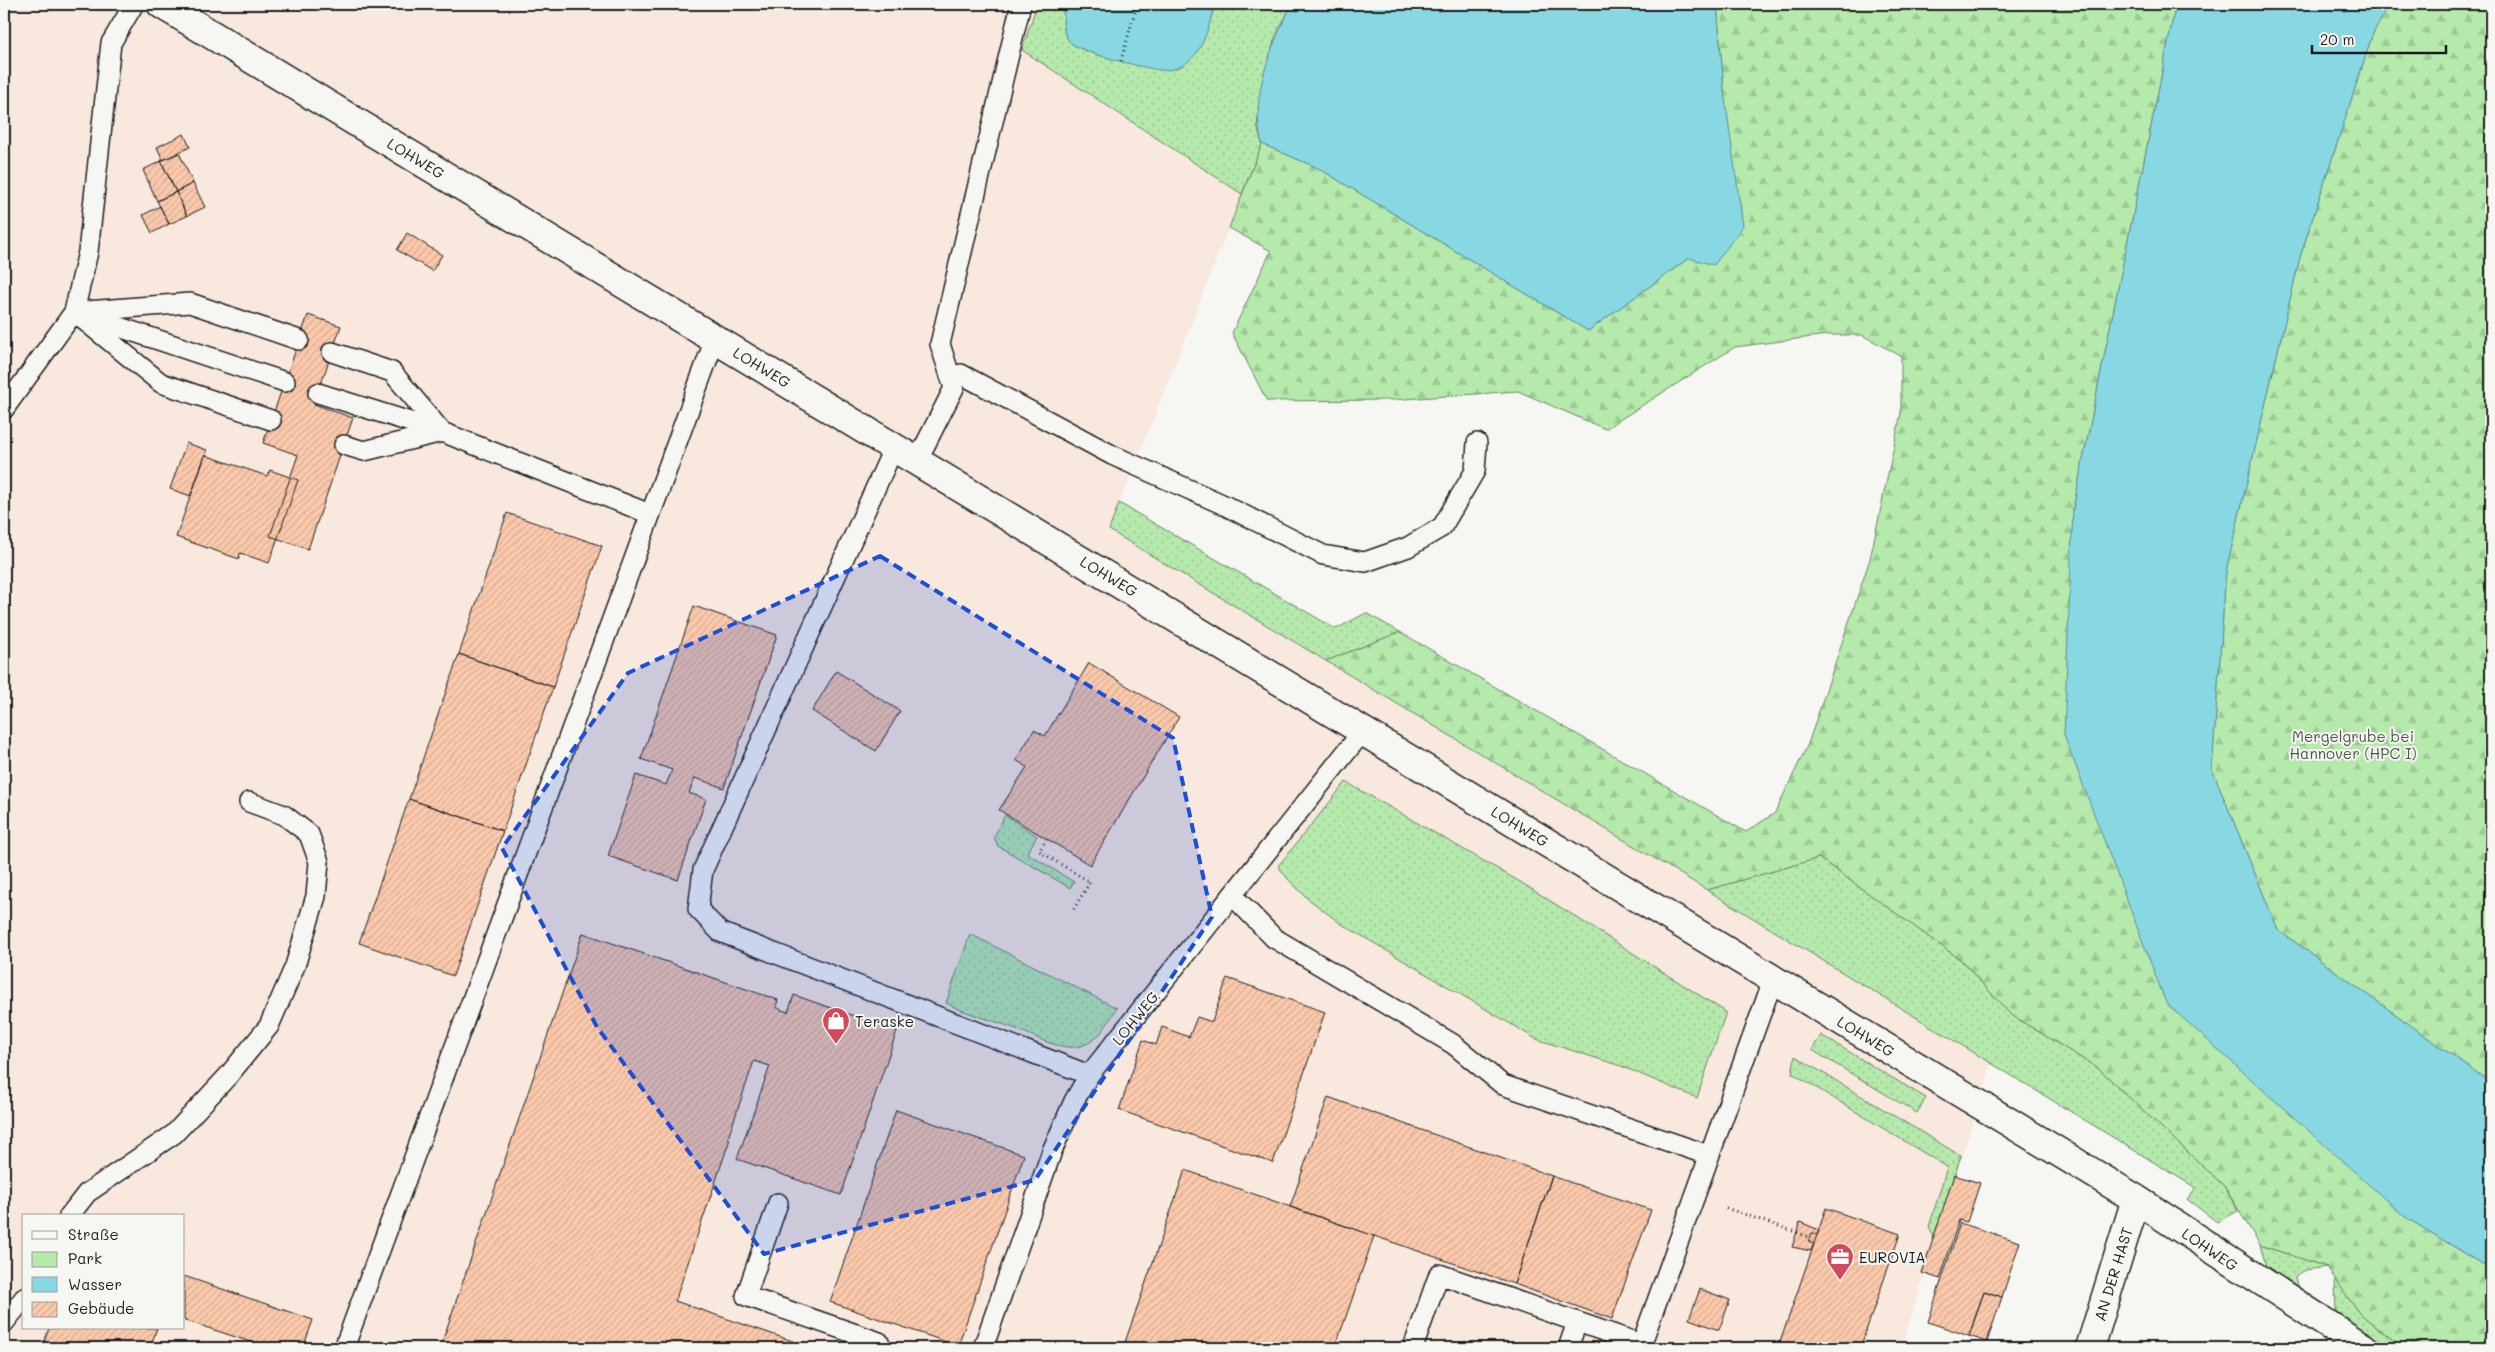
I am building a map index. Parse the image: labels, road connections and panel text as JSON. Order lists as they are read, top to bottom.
{
  "streets": {
    "street": ["LOHWEG", "AN DER HAST"]
  },
  "crossings": [
    ["LOHWEG", "AN DER HAST"]
  ],
  "parks": ["Mergelgrube bei Hannover (HPC I)"],
  "places": {
    "shop": ["Teraske"],
    "office": ["EUROVIA"]
  },
  "legend": [
    "Straße",
    "Park",
    "Wasser",
    "Gebäude"
  ],
  "scale_bar": "20 m"
}
